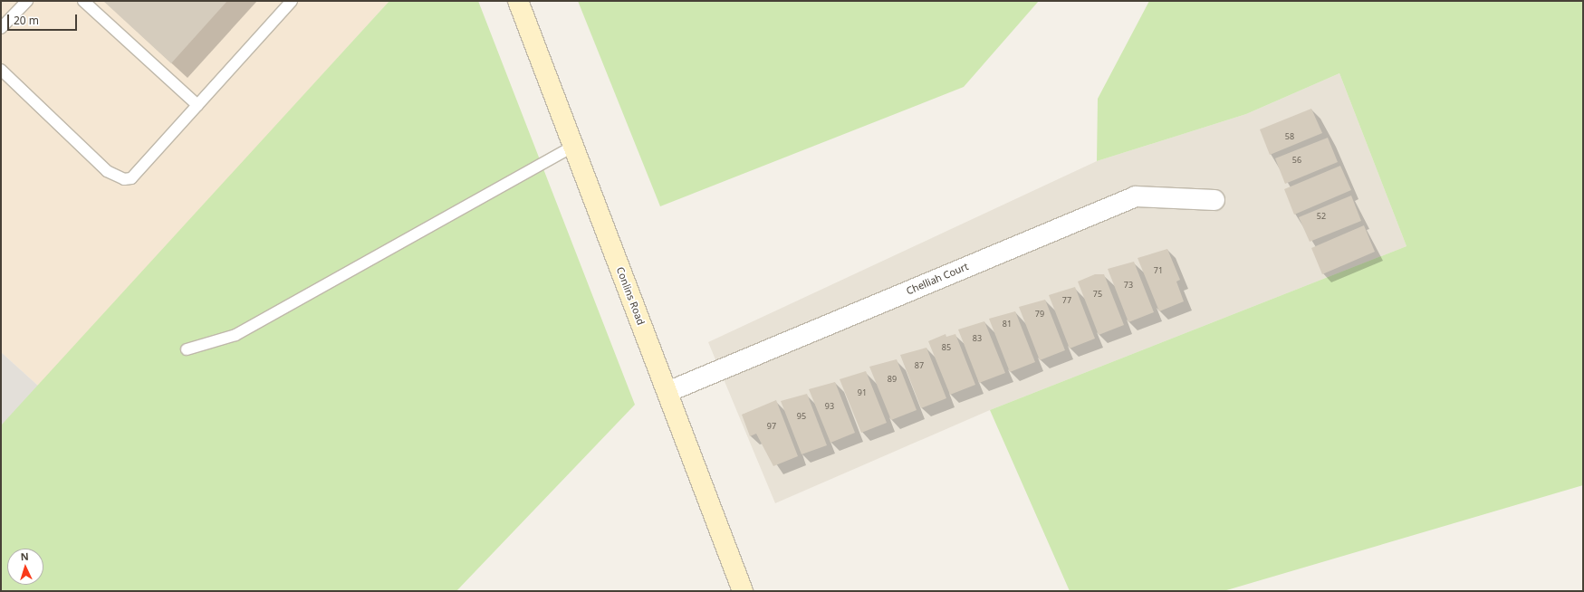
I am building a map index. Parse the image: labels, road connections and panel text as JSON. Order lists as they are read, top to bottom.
{
  "streets": {
    "street": ["Chelliah Court", "Conlins Road"]
  },
  "crossings": [
    ["Chelliah Court", "Conlins Road"]
  ],
  "house_numbers": [
    "58",
    "56",
    "52",
    "71",
    "73",
    "75",
    "77",
    "79",
    "81",
    "83",
    "85",
    "87",
    "89",
    "91",
    "93",
    "95",
    "97"
  ],
  "scale_bar": "20 m",
  "north": "top"
}
